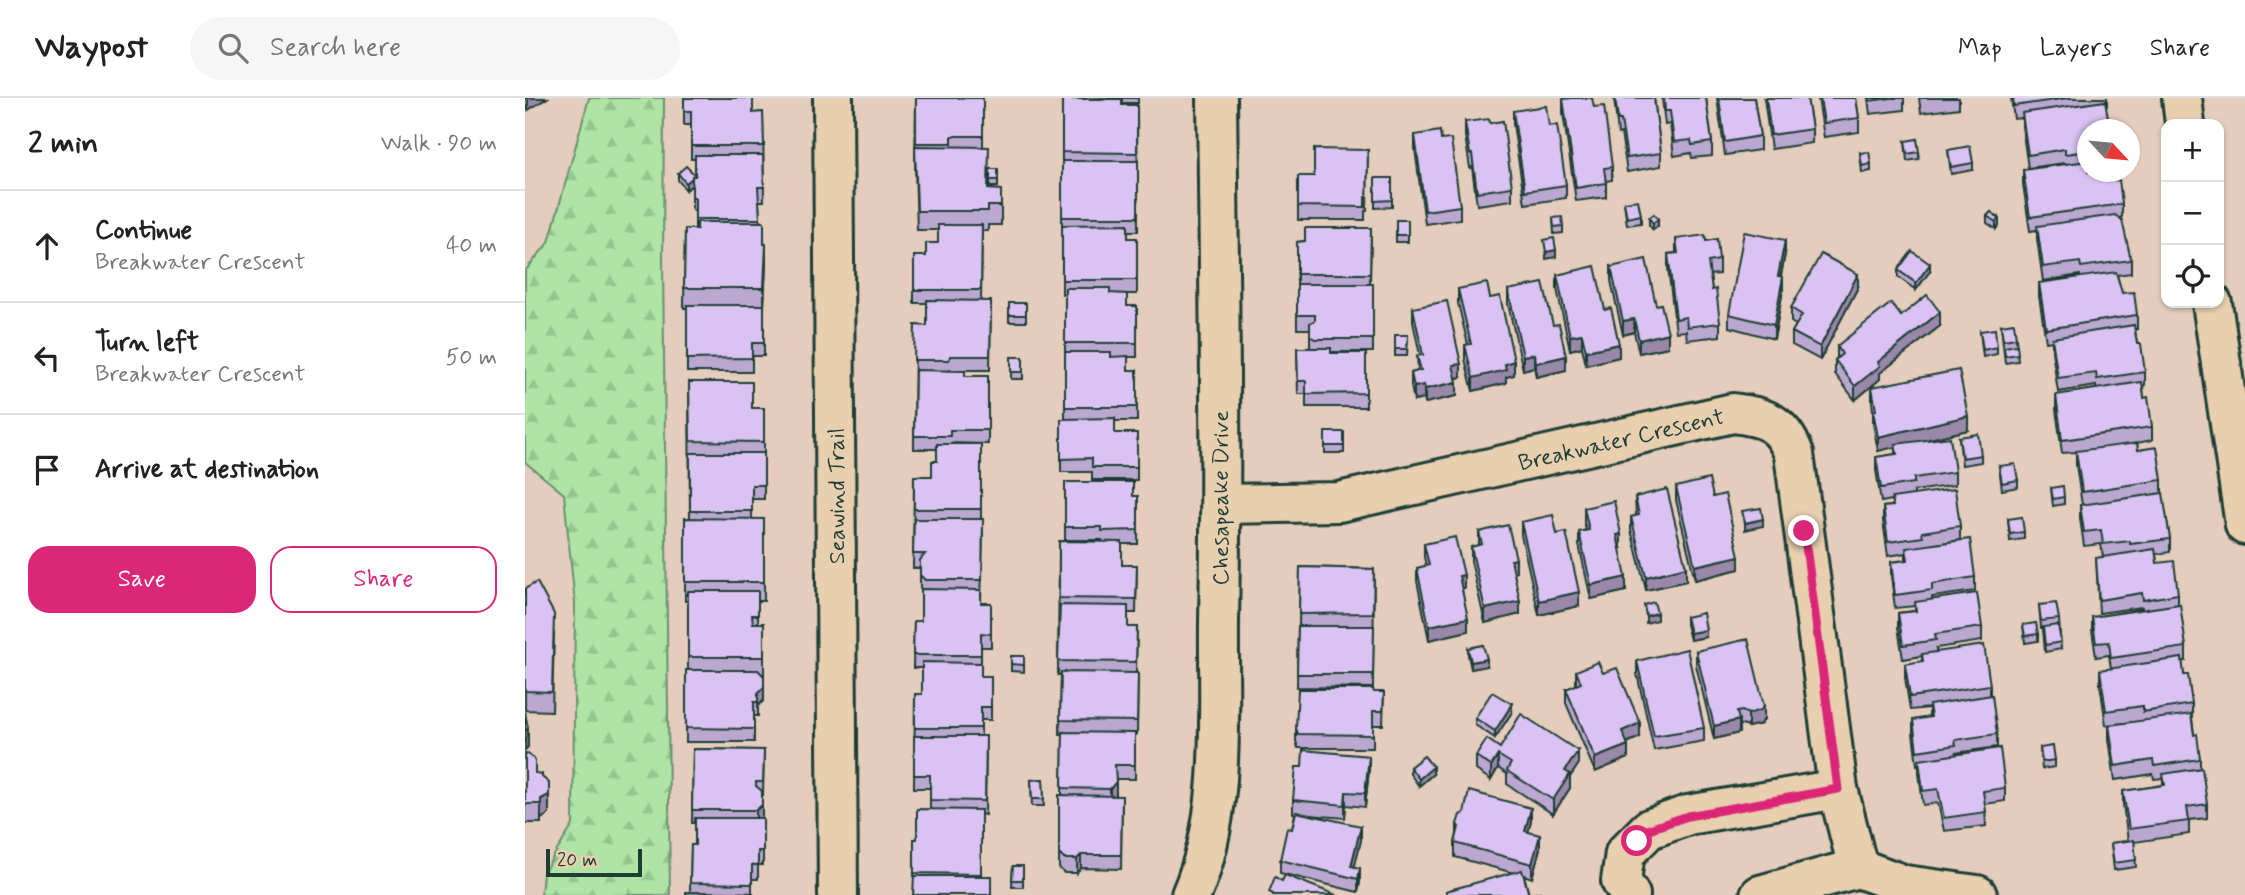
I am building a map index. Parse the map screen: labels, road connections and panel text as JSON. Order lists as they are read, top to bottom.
{
  "streets": {
    "street": ["Breakwater Crescent", "Seawind Trail", "Chesapeake Drive"]
  },
  "crossings": [
    ["Breakwater Crescent", "Chesapeake Drive"]
  ],
  "scale_bar": "20 m",
  "north": "bottom right",
  "page": {
    "header": "Waypost",
    "search": "Search here",
    "nav": ["Map", "Layers", "Share"],
    "heading": ["2 min", "Walk · 90 m"],
    "map_buttons": ["+", "−"],
    "list": [
      ["Continue", "Breakwater Crescent", "40 m"],
      ["Turn left", "Breakwater Crescent", "50 m"],
      "Arrive at destination"
    ],
    "buttons": ["Save", "Share"],
    "scale": "20 m"
  }
}
